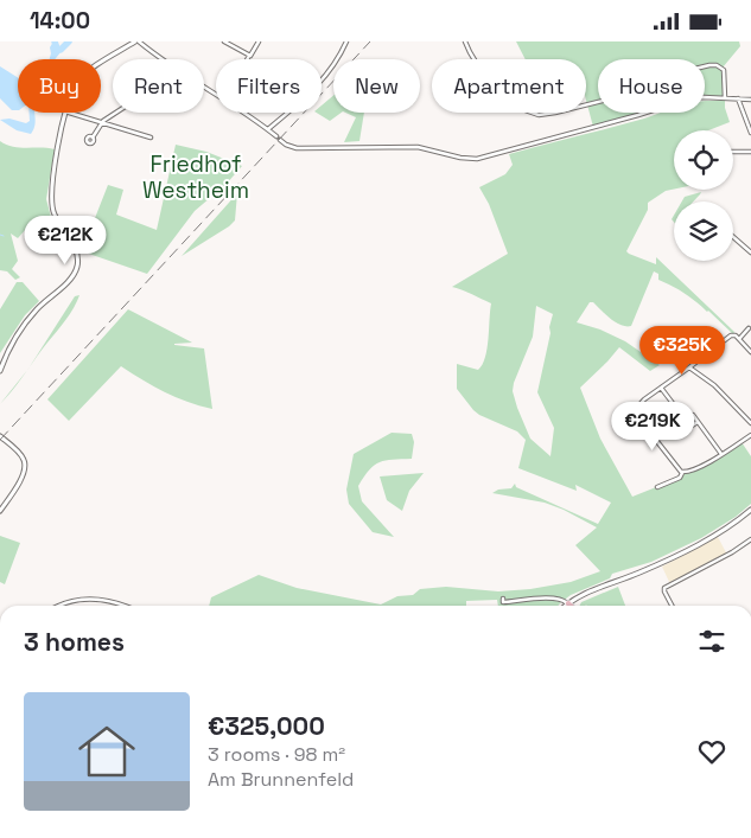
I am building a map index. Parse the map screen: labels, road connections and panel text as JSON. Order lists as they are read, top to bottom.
{
  "parks": ["Friedhof Westheim"],
  "page": {
    "status": "14:00",
    "chip": [
      "Buy",
      "Rent",
      "Filters",
      "New",
      "Apartment",
      "House"
    ],
    "price": ["€212K", "€325K", "€219K"],
    "heading": "3 homes",
    "list": [
      {
        "name": "€325,000",
        "note": "3 rooms · 98 m² · Am Brunnenfeld"
      }
    ]
  }
}
